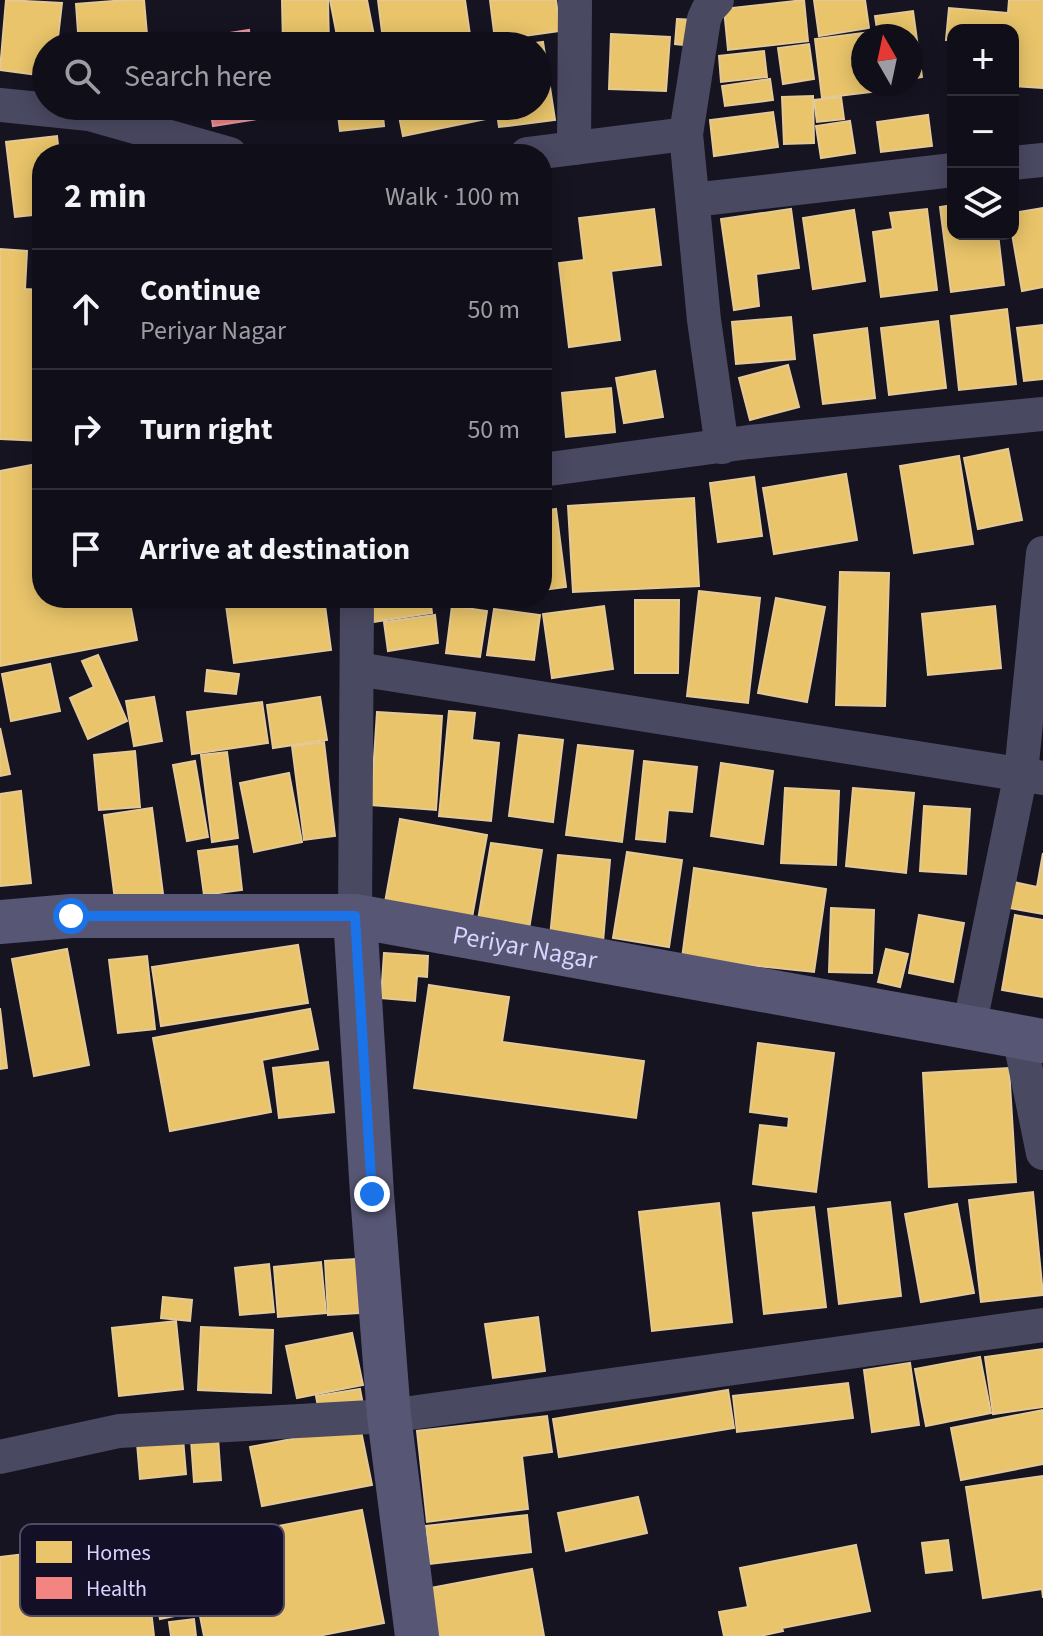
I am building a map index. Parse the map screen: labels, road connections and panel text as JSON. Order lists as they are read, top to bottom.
{
  "streets": {
    "street": ["Periyar Nagar"]
  },
  "legend": ["Homes", "Health"],
  "north": "top",
  "page": {
    "map_buttons": ["+", "−"],
    "search": "Search here",
    "heading": ["2 min", "Walk · 100 m"],
    "list": [
      ["Continue", "Periyar Nagar", "50 m"],
      ["Turn right", "50 m"],
      "Arrive at destination"
    ]
  }
}
